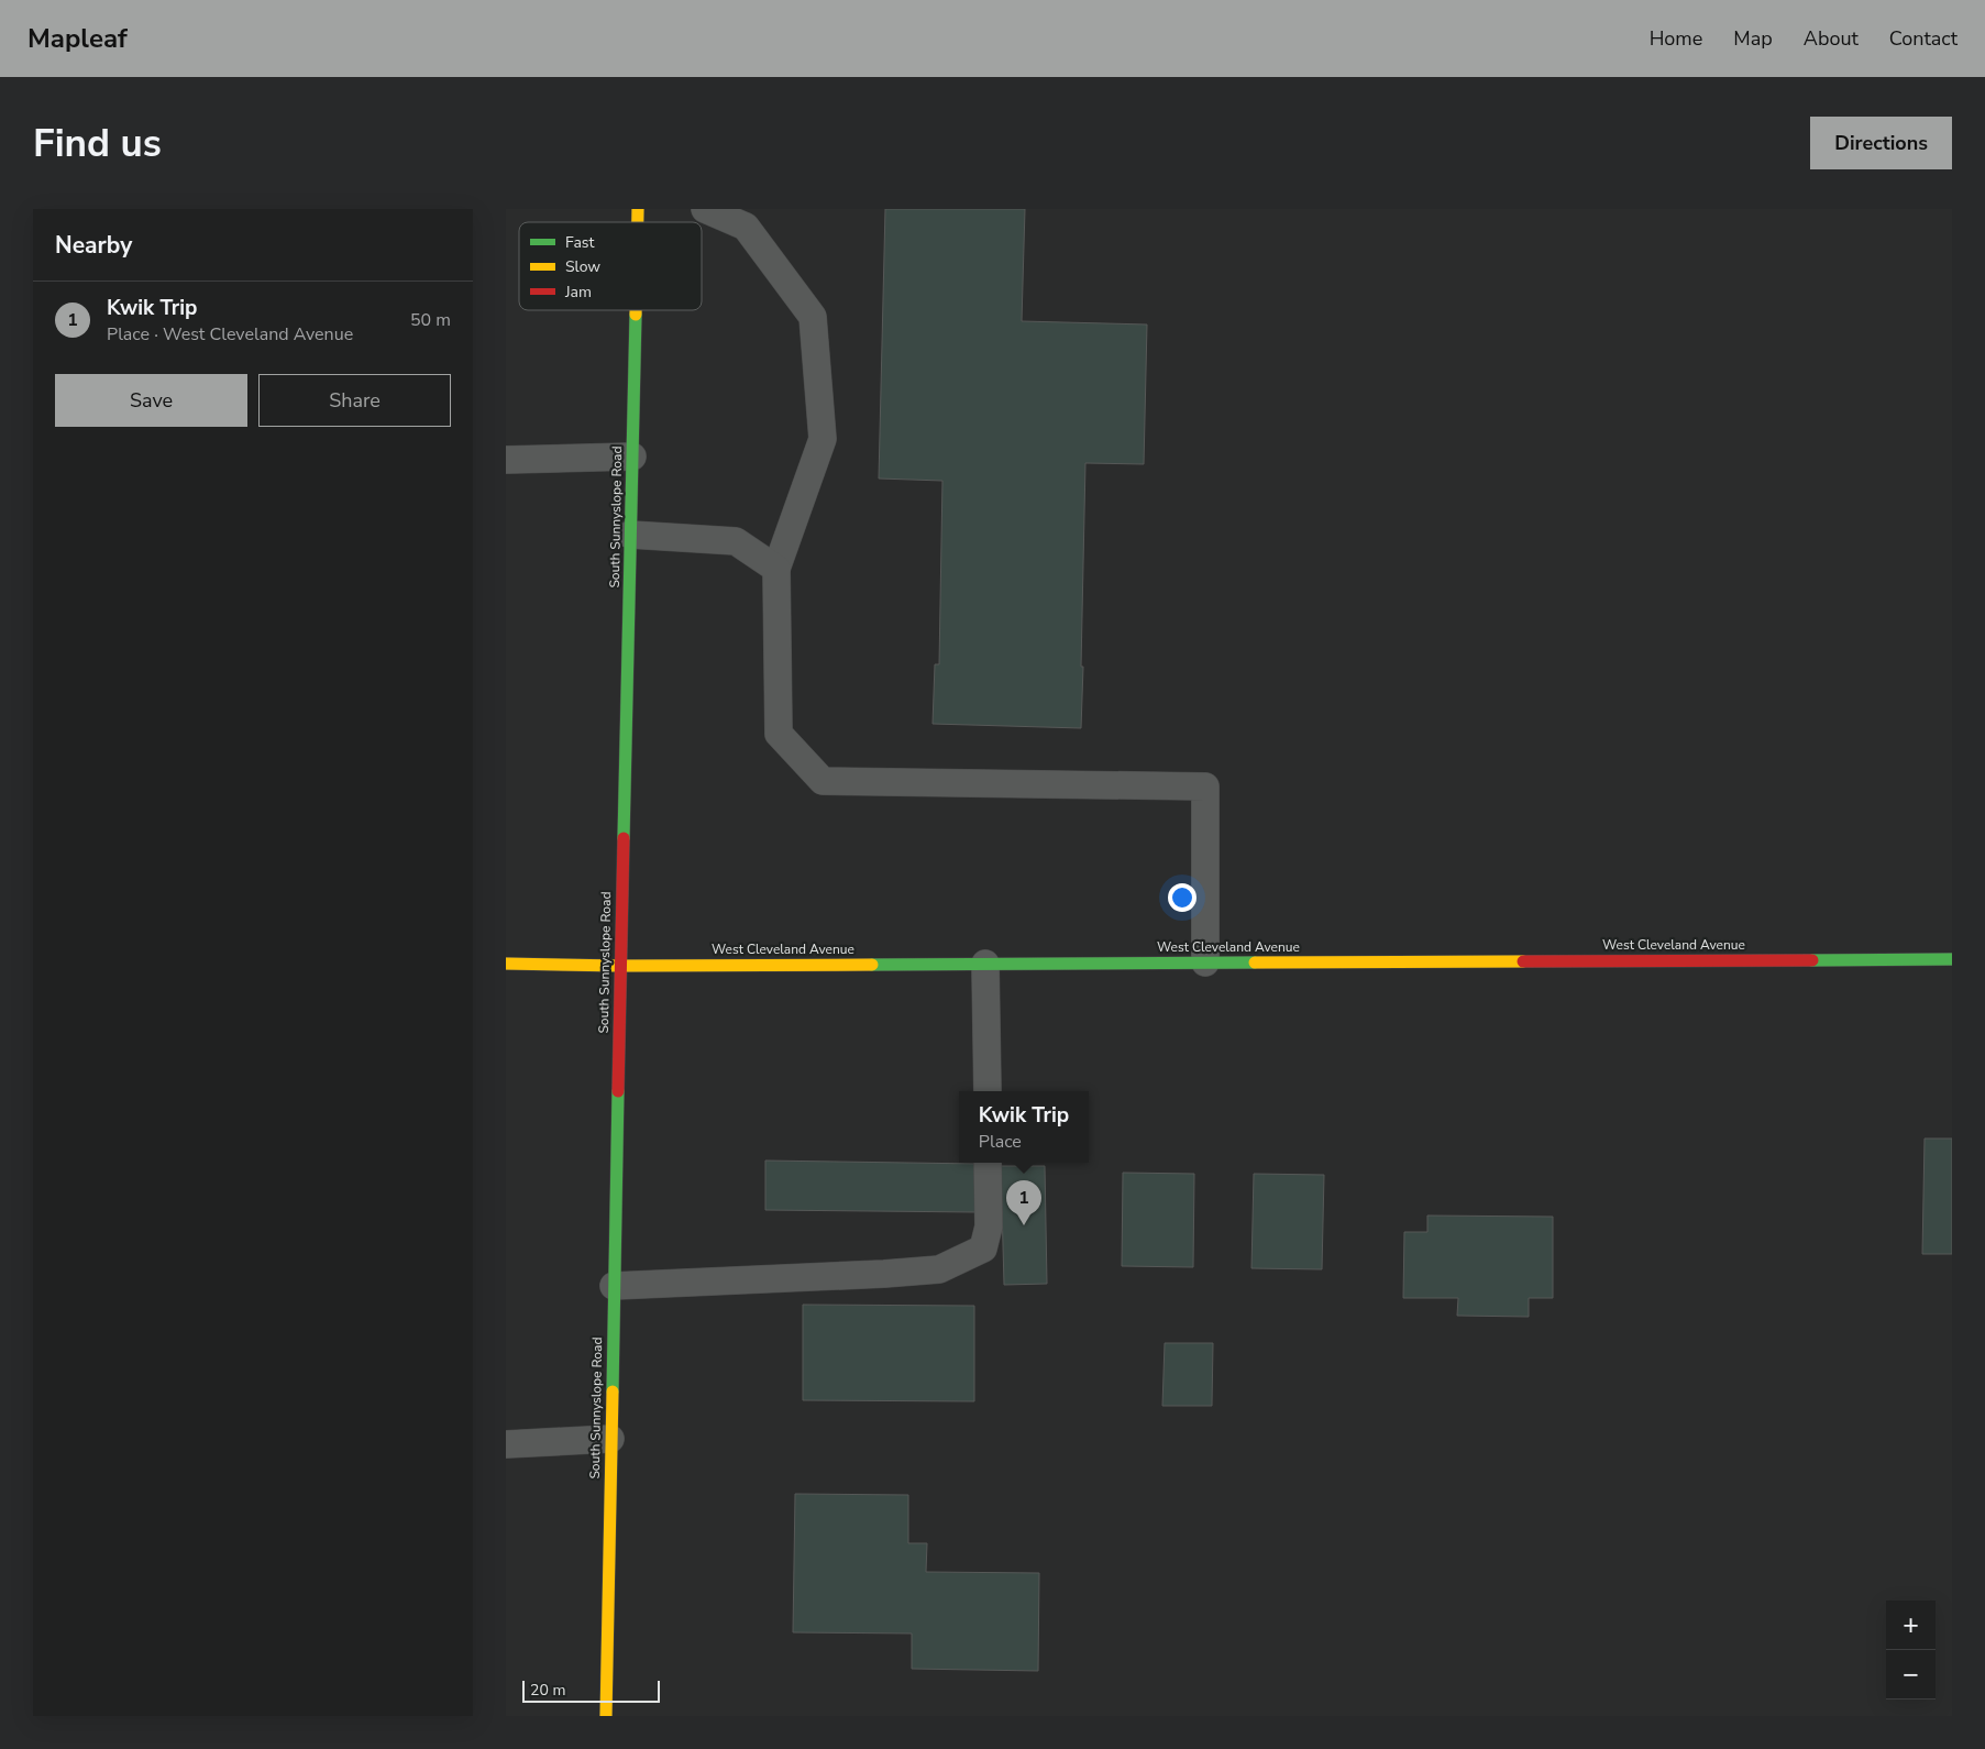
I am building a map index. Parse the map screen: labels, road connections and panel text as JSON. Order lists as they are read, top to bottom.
{
  "streets": {
    "street": ["South Sunnyslope Road", "West Cleveland Avenue"]
  },
  "crossings": [
    ["South Sunnyslope Road", "West Cleveland Avenue"]
  ],
  "legend": ["Fast", "Slow", "Jam"],
  "scale_bar": "20 m",
  "page": {
    "header": "Mapleaf",
    "nav": [
      "Home",
      "Map",
      "About",
      "Contact"
    ],
    "buttons": [
      "Directions",
      ["Save", "Share"]
    ],
    "title": "Find us",
    "heading": "Nearby",
    "list": [
      {
        "mark": "1",
        "name": "Kwik Trip",
        "note": "Place · West Cleveland Avenue",
        "value": "50 m"
      }
    ],
    "popup": ["Kwik Trip", "Place"],
    "pins": "1",
    "map_buttons": ["+", "−"],
    "scale": "20 m"
  }
}
